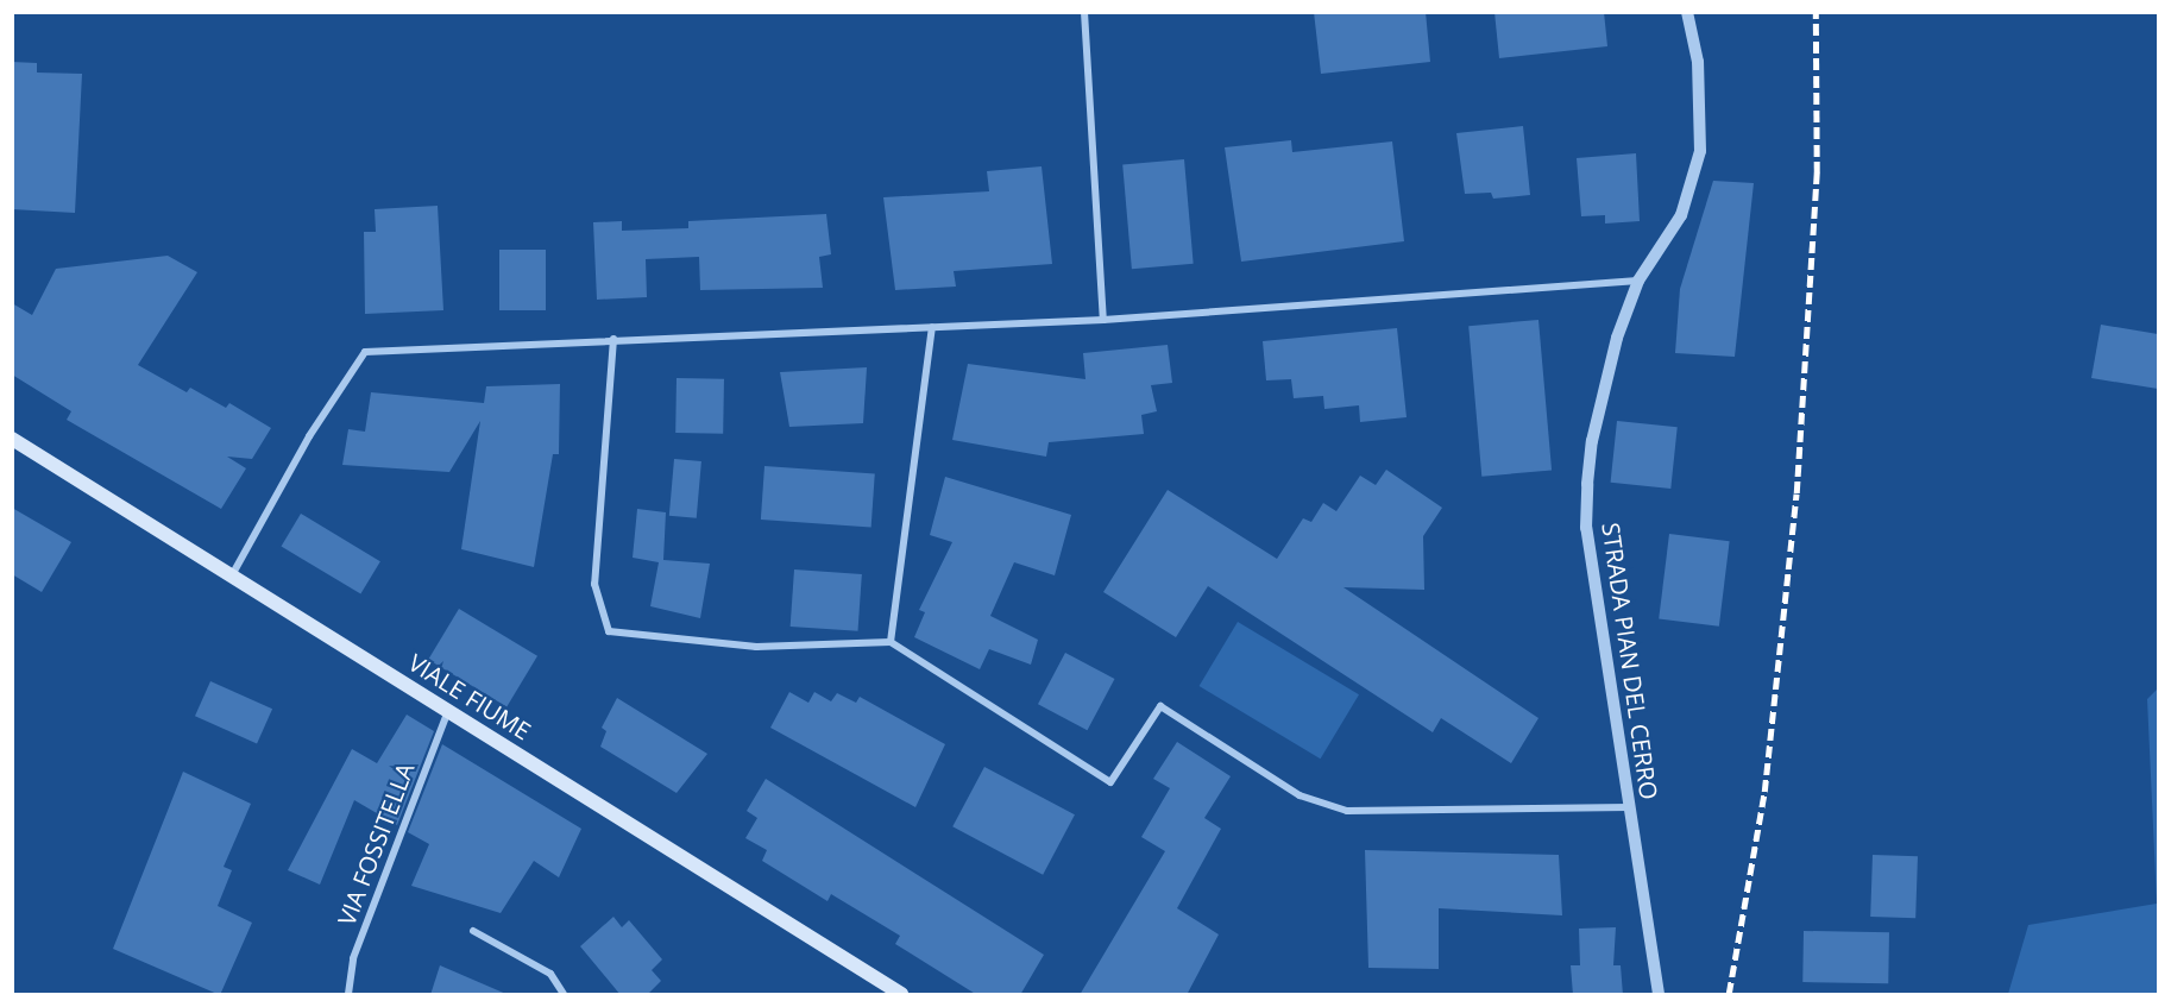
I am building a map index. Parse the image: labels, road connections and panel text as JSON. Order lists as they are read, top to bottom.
{
  "streets": {
    "main road": ["VIALE FIUME"],
    "street": ["STRADA PIAN DEL CERRO", "VIA FOSSITELLA"]
  },
  "crossings": [
    ["VIALE FIUME", "VIA FOSSITELLA"]
  ]
}
